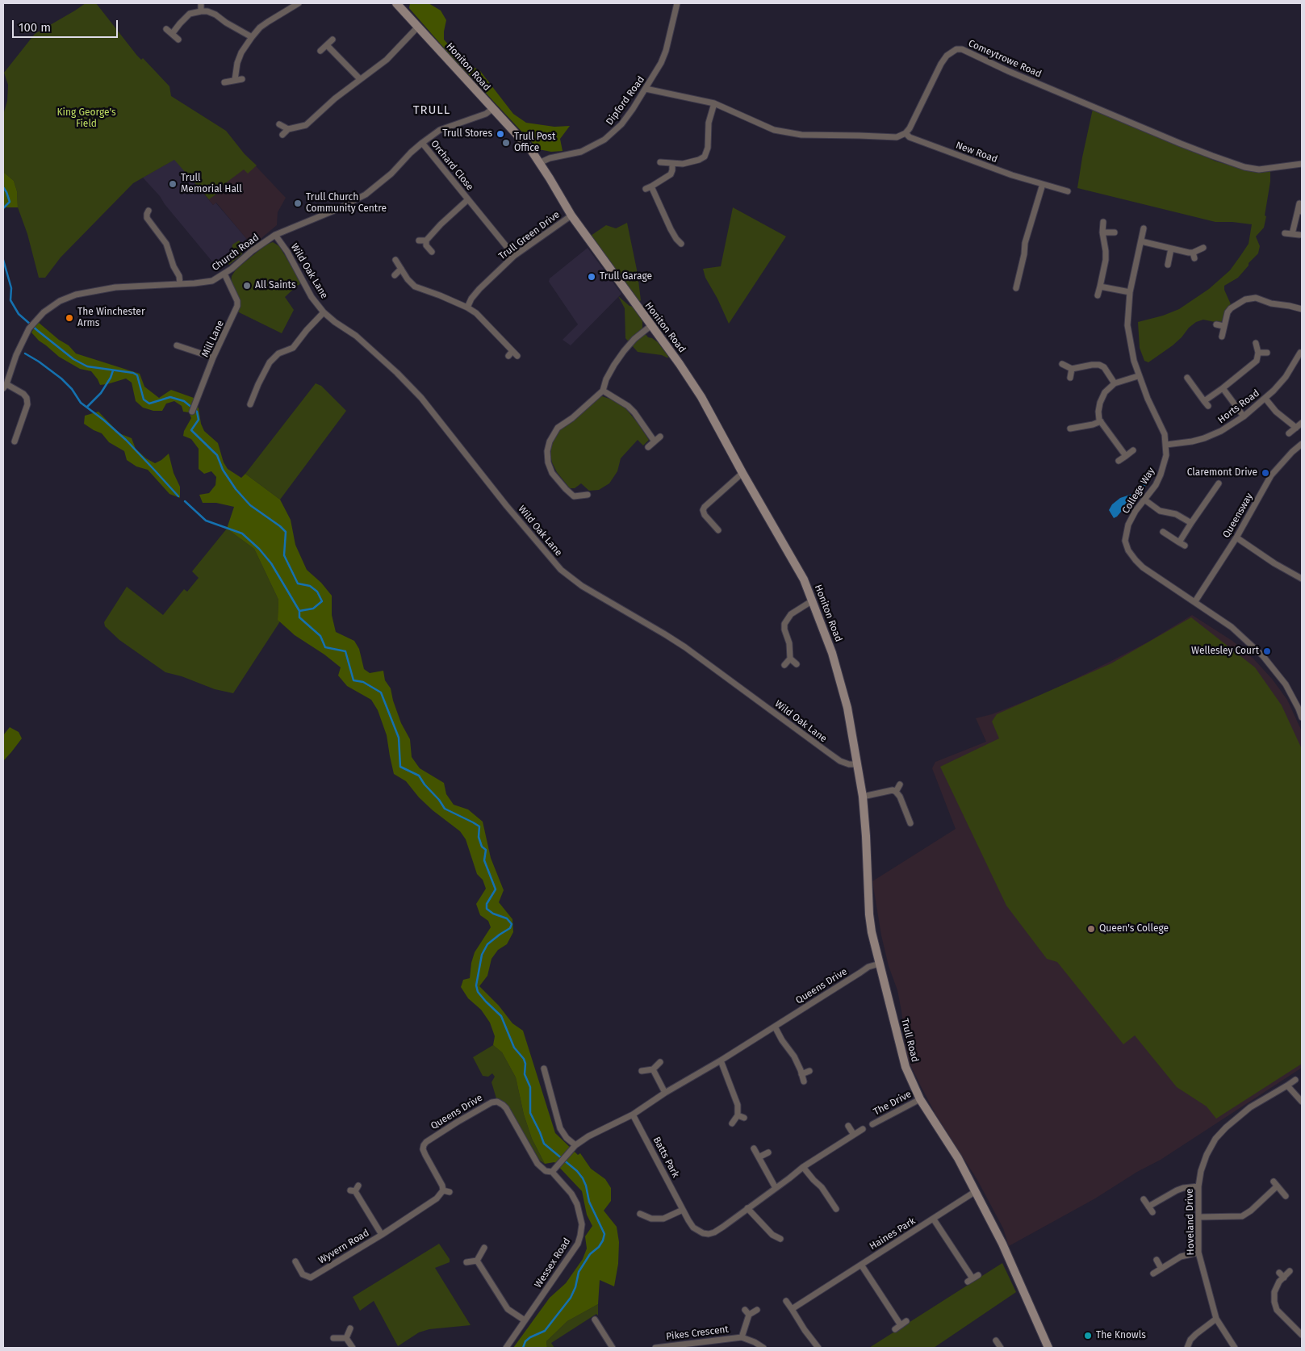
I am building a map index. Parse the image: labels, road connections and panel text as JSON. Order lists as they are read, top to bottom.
{
  "streets": {
    "street": [
      "Comeytrowe Road",
      "Honiton Road",
      "Dipford Road",
      "New Road",
      "Orchard Close",
      "Trull Green Drive",
      "Church Road",
      "Wild Oak Lane",
      "Mill Lane",
      "Horts Road",
      "College Way",
      "Queensway",
      "Queens Drive",
      "Trull Road",
      "The Drive",
      "Batts Park",
      "Hoveland Drive",
      "Haines Park",
      "Wyvern Road",
      "Wessex Road",
      "Pikes Crescent"
    ]
  },
  "crossings": [
    ["Comeytrowe Road", "New Road"],
    ["Honiton Road", "Dipford Road"],
    ["Honiton Road", "Trull Green Drive"],
    ["Honiton Road", "Church Road"],
    ["Honiton Road", "Trull Road"],
    ["Orchard Close", "Trull Green Drive"],
    ["Orchard Close", "Church Road"],
    ["Church Road", "Wild Oak Lane"],
    ["Church Road", "Mill Lane"],
    ["Wild Oak Lane", "Trull Road"],
    ["Horts Road", "College Way"],
    ["College Way", "Queensway"],
    ["Queens Drive", "Trull Road"],
    ["Queens Drive", "Batts Park"],
    ["Queens Drive", "Wyvern Road"],
    ["Queens Drive", "Wessex Road"],
    ["Trull Road", "The Drive"],
    ["Trull Road", "Haines Park"]
  ],
  "districts": ["TRULL"],
  "parks": ["King George's Field"],
  "places": [
    "Trull Stores",
    "Trull Post Office",
    "Trull Memorial Hall",
    "Trull Church Community Centre",
    "Trull Garage",
    "All Saints",
    "The Winchester Arms",
    "Claremont Drive",
    "Wellesley Court",
    "Queen's College",
    "The Knowls"
  ],
  "scale_bar": "100 m"
}
